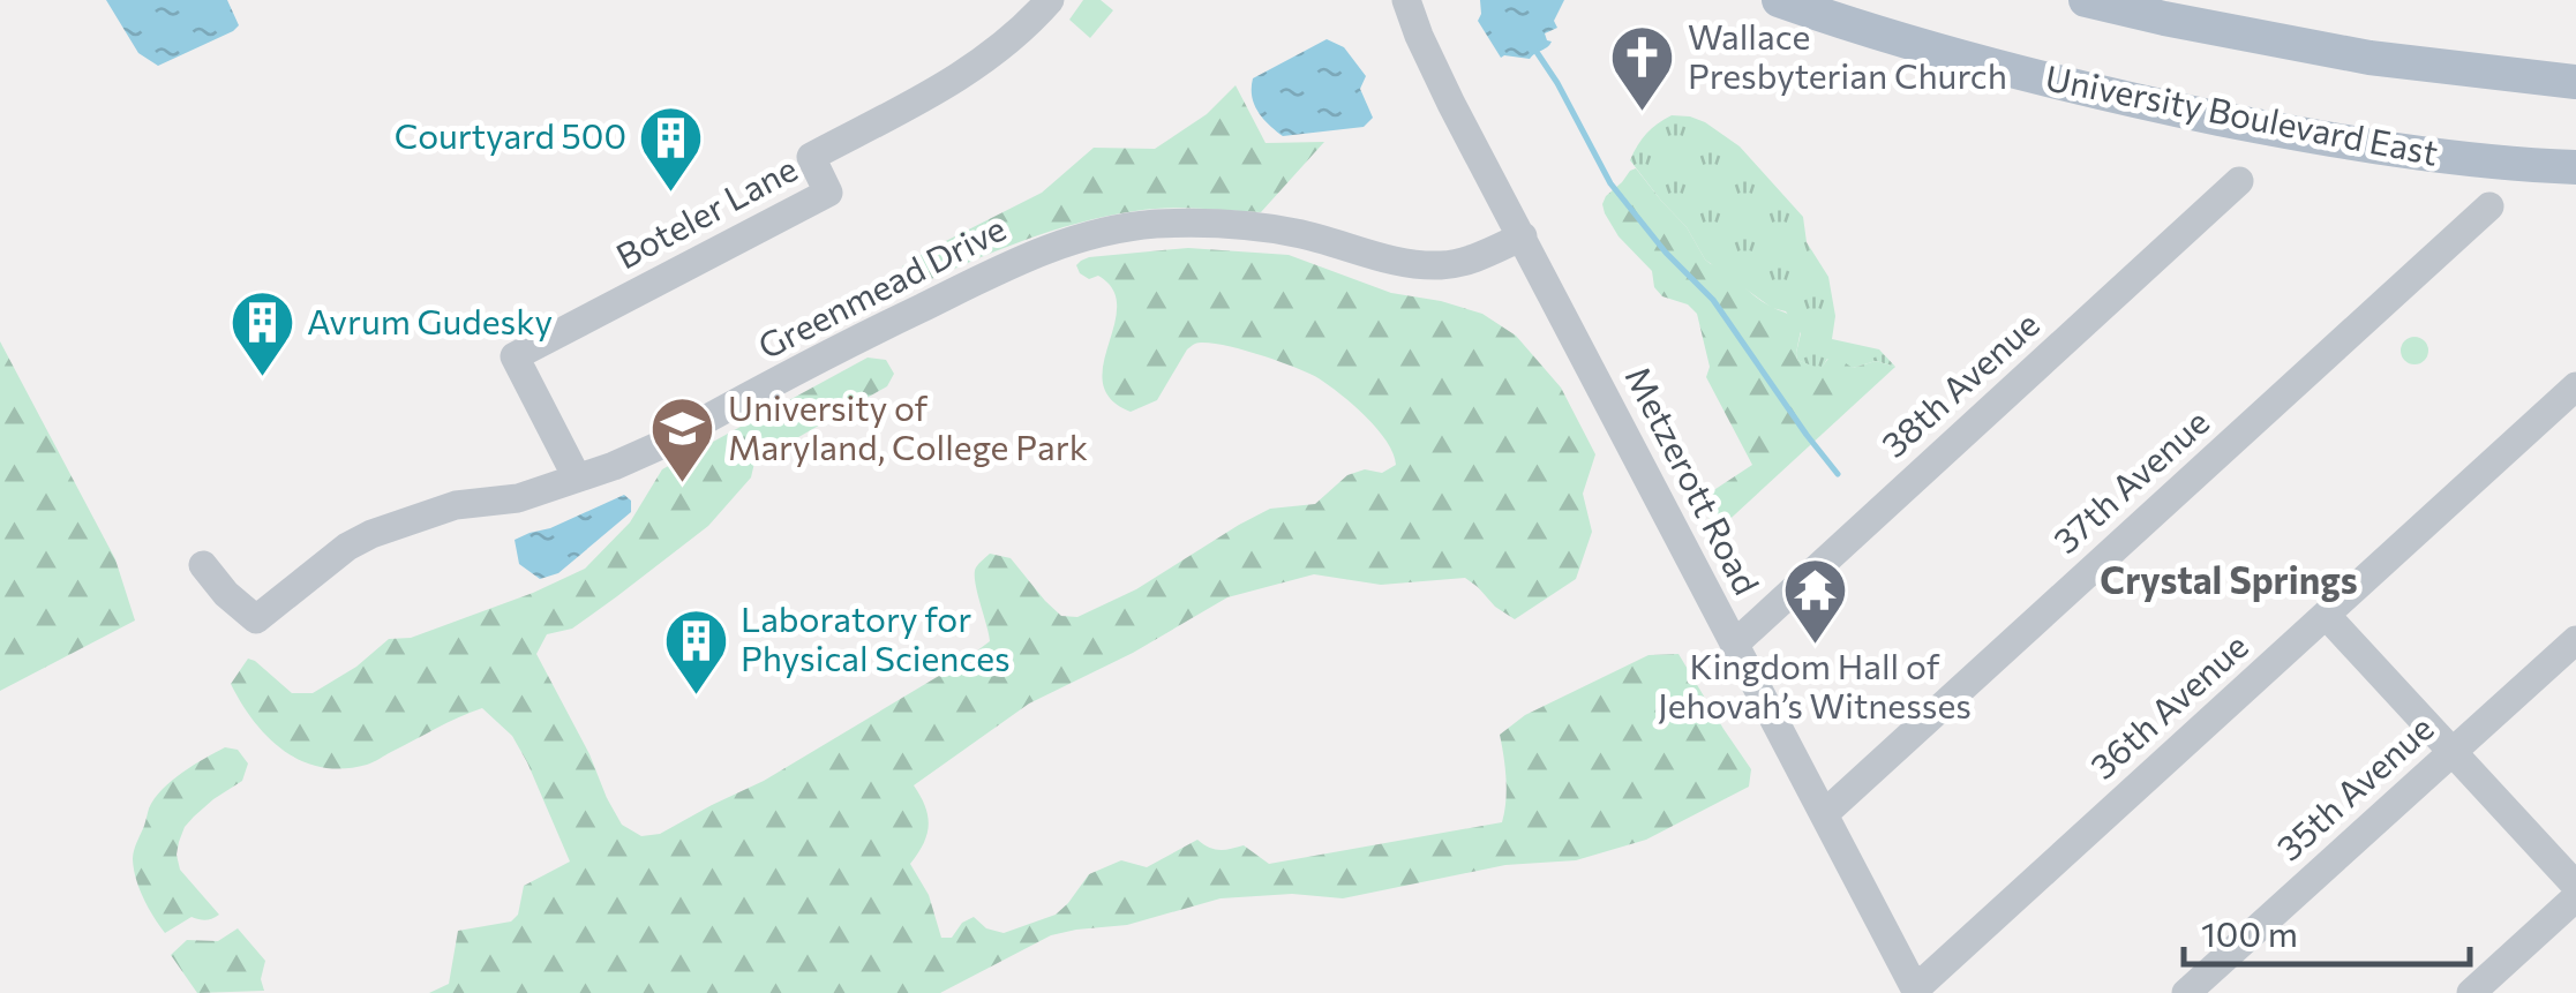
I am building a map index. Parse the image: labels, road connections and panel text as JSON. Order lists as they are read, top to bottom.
{
  "streets": {
    "main road": ["University Boulevard East"],
    "street": [
      "Boteler Lane",
      "Greenmead Drive",
      "38th Avenue",
      "Metzerott Road",
      "37th Avenue",
      "36th Avenue",
      "35th Avenue"
    ]
  },
  "crossings": [
    ["Boteler Lane", "Greenmead Drive"],
    ["Greenmead Drive", "Metzerott Road"],
    ["38th Avenue", "Metzerott Road"],
    ["Metzerott Road", "37th Avenue"],
    ["Metzerott Road", "36th Avenue"]
  ],
  "districts": ["Crystal Springs"],
  "places": {
    "church": ["Wallace Presbyterian Church"],
    "building": ["Courtyard 500", "Avrum Gudesky", "Laboratory for Physical Sciences"],
    "school or university": ["University of Maryland, College Park"],
    "temple": ["Kingdom Hall of Jehovah’s Witnesses"]
  },
  "scale_bar": "100 m"
}
